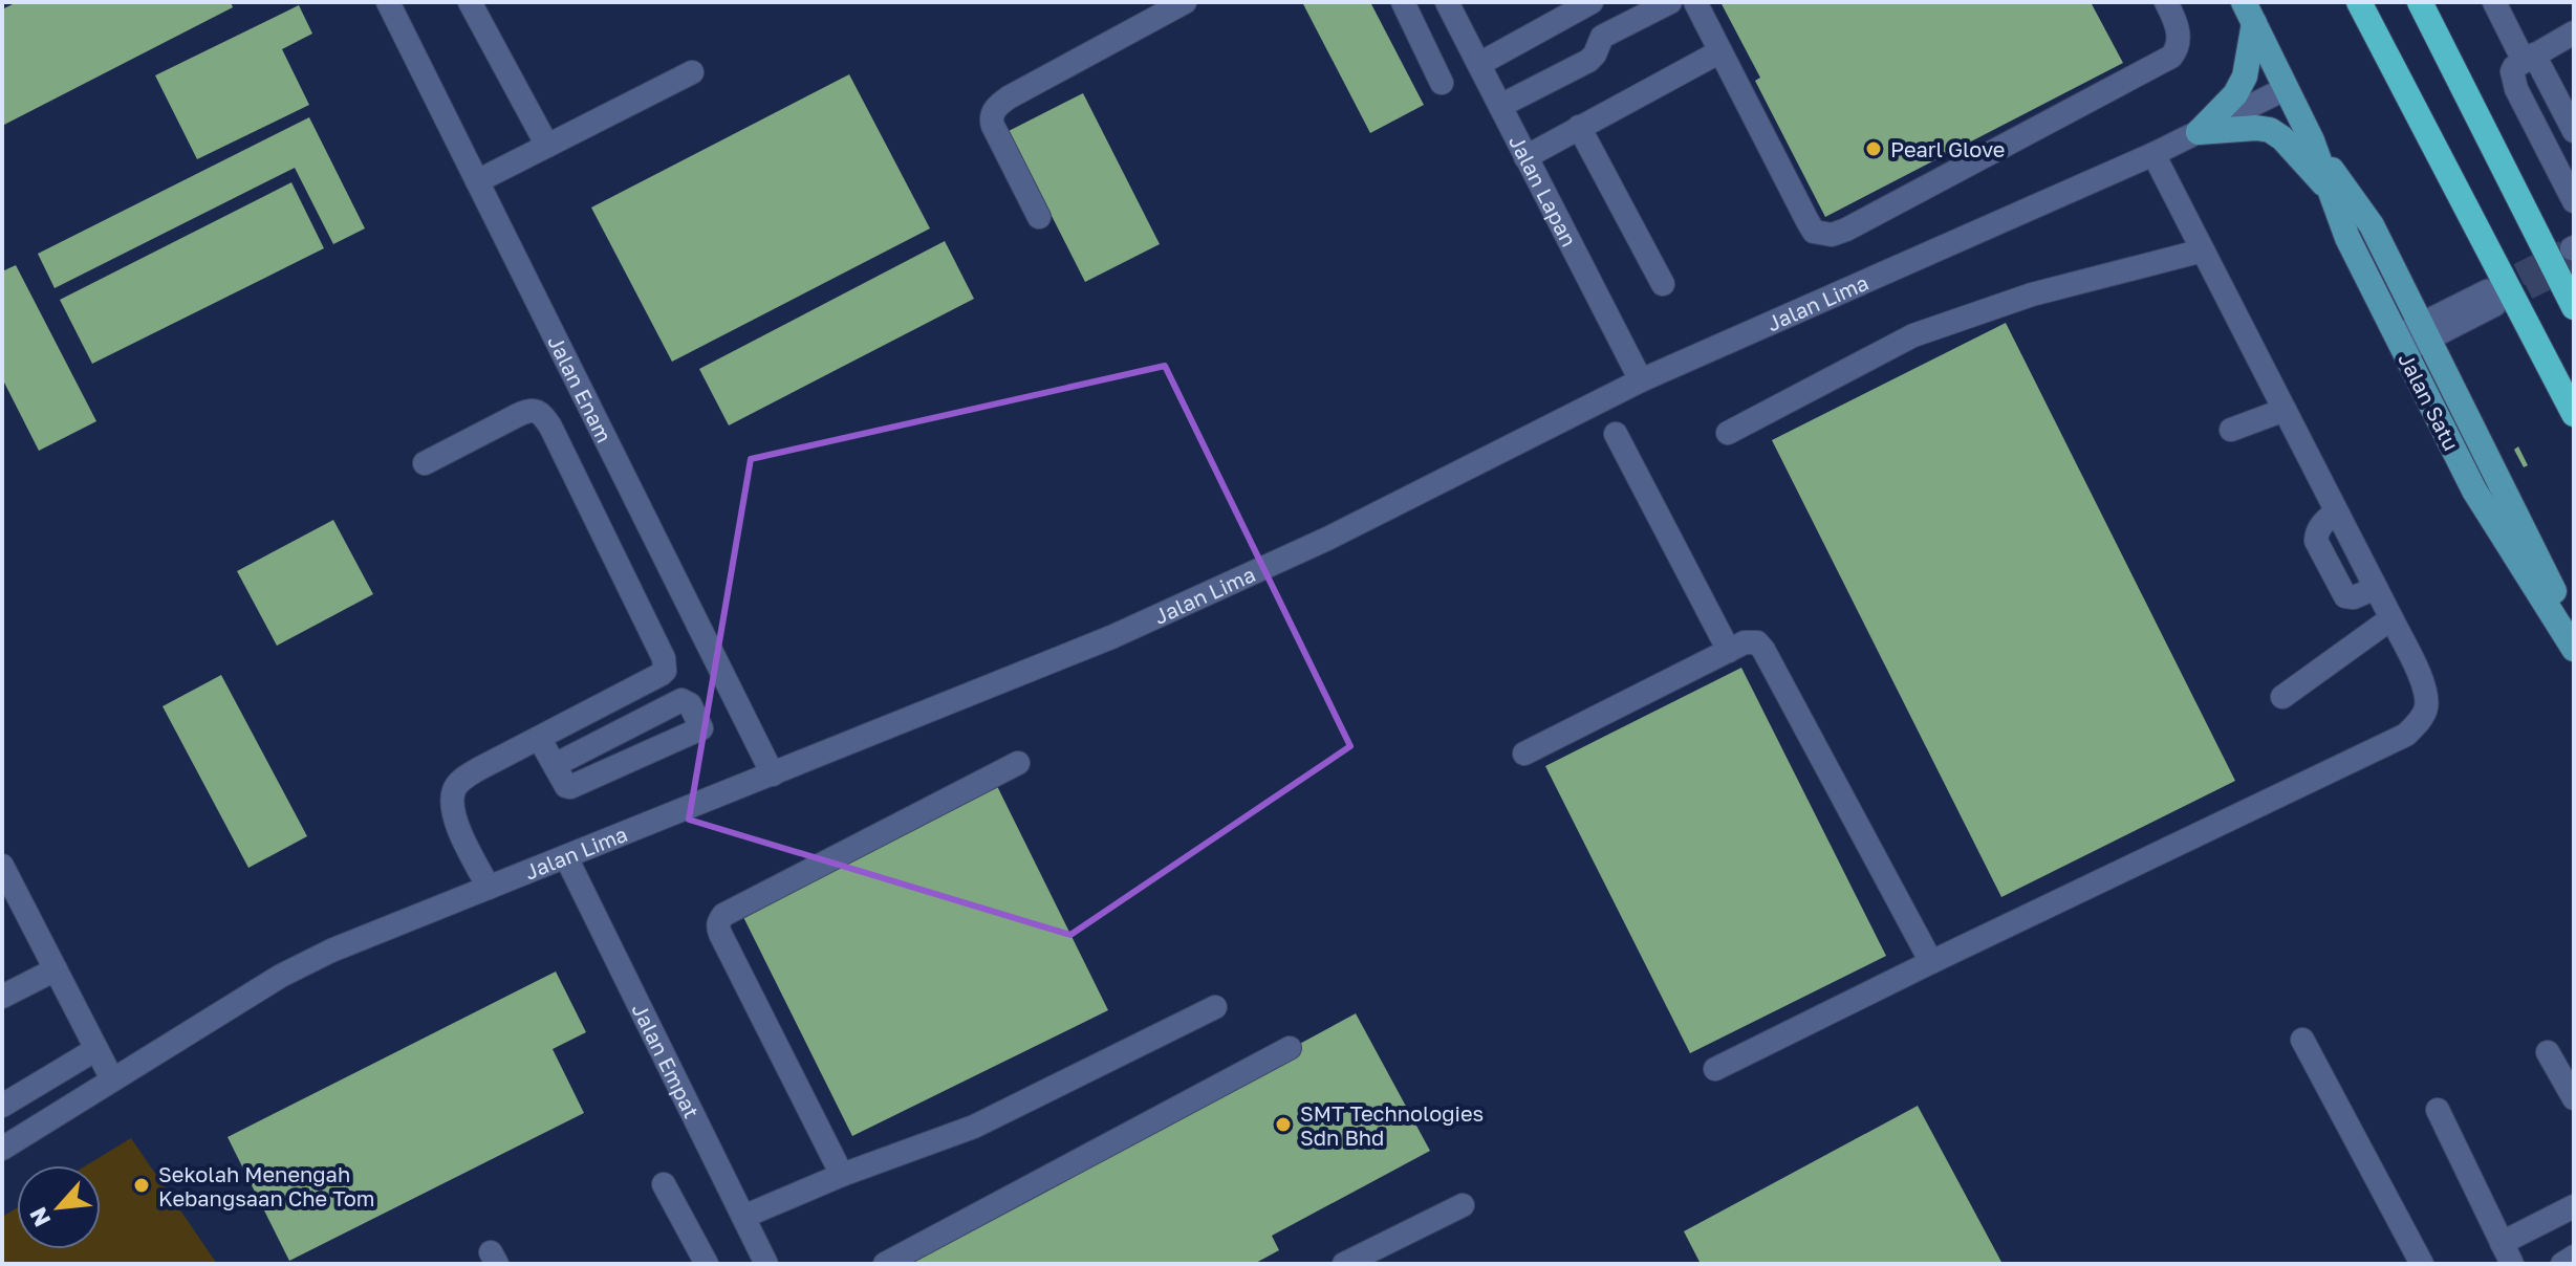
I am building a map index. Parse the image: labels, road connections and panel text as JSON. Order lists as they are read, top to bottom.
{
  "streets": {
    "main road": ["Jalan Satu"],
    "street": [
      "Jalan Lapan",
      "Jalan Lima",
      "Jalan Enam",
      "Jalan Empat"
    ]
  },
  "crossings": [
    ["Jalan Lapan", "Jalan Lima"],
    ["Jalan Lima", "Jalan Enam"],
    ["Jalan Lima", "Jalan Satu"],
    ["Jalan Lima", "Jalan Empat"]
  ],
  "places": ["Pearl Glove", "SMT Technologies Sdn Bhd", "Sekolah Menengah Kebangsaan Che Tom"],
  "north": "bottom left"
}
